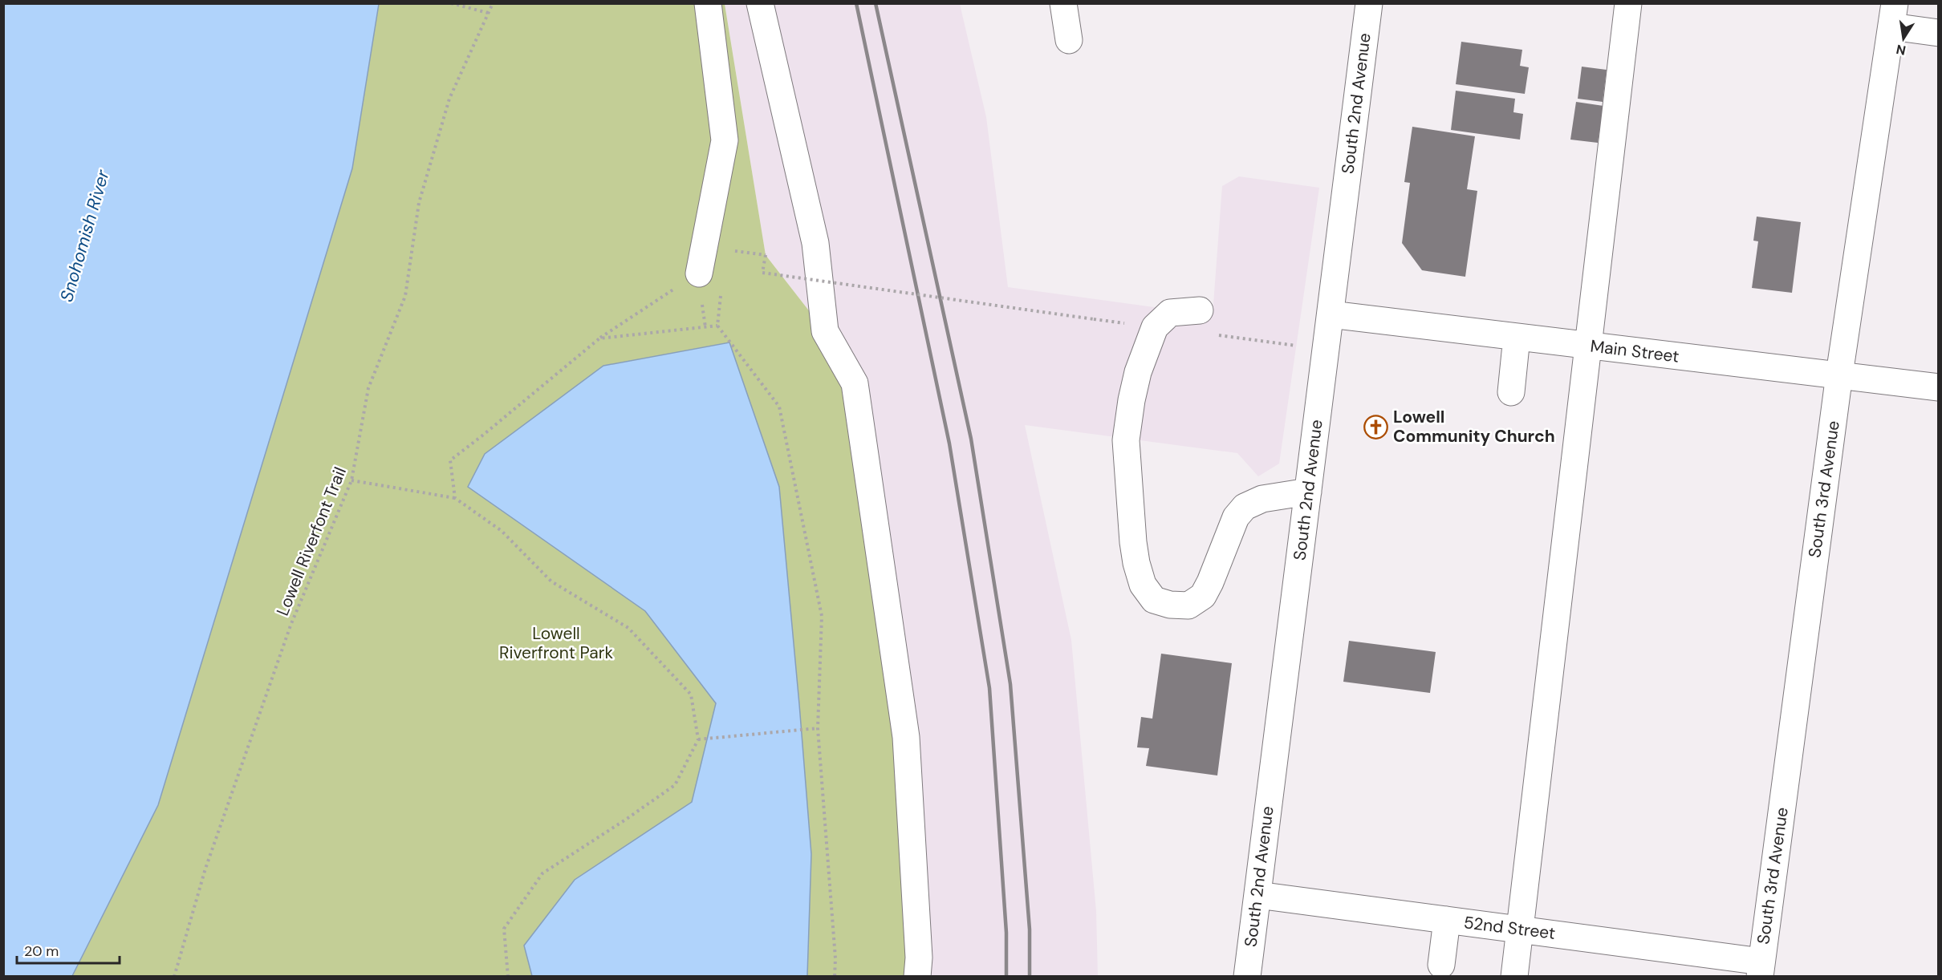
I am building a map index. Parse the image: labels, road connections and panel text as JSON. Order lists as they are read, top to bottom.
{
  "streets": {
    "street": [
      "South 2nd Avenue",
      "Main Street",
      "South 3rd Avenue",
      "52nd Street"
    ],
    "path": ["Lowell Riverfont Trail"]
  },
  "crossings": [
    ["South 2nd Avenue", "Main Street"],
    ["South 2nd Avenue", "52nd Street"],
    ["Main Street", "South 3rd Avenue"],
    ["South 3rd Avenue", "52nd Street"]
  ],
  "water": ["Snohomish River"],
  "parks": ["Lowell Riverfront Park"],
  "places": {
    "church": ["Lowell Community Church"]
  },
  "scale_bar": "20 m",
  "north": "bottom"
}
